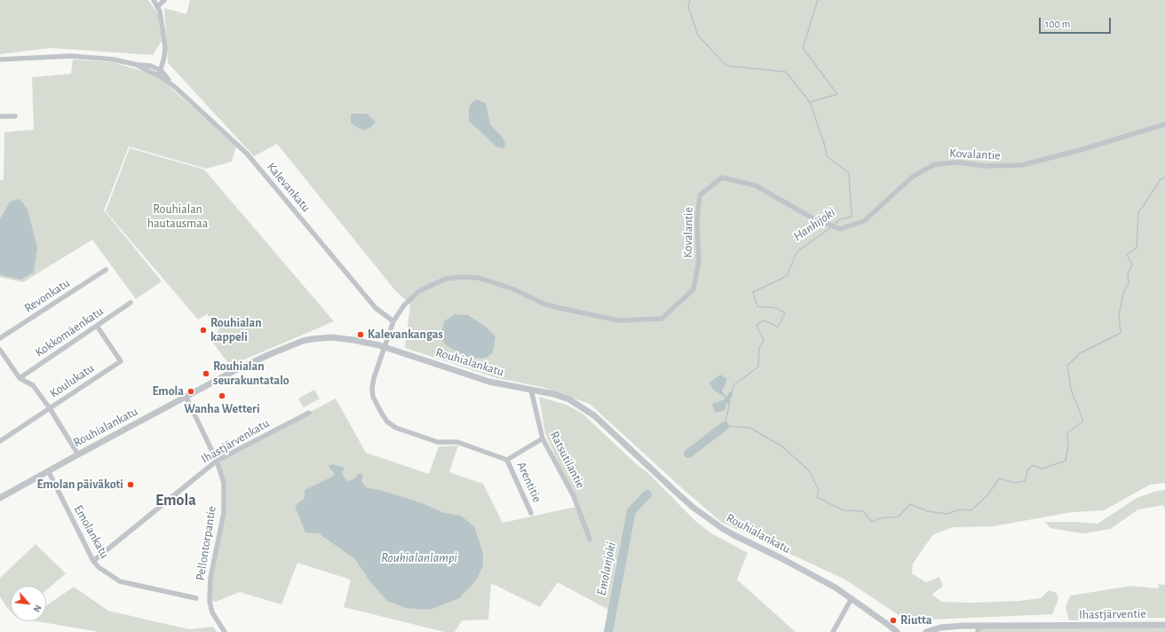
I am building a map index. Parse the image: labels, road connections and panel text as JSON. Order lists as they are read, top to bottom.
{
  "streets": {
    "street": [
      "Kovalantie",
      "Kalevankatu",
      "Revonkatu",
      "Kokkomäenkatu",
      "Rouhialankatu",
      "Koulukatu",
      "Ihastjärvenkatu",
      "Ratsutilantie",
      "Arentitie",
      "Emolankatu",
      "Pellontorpantie",
      "Ihastjärventie"
    ]
  },
  "crossings": [
    ["Kovalantie", "Kalevankatu"],
    ["Kovalantie", "Rouhialankatu"],
    ["Kovalantie", "Arentitie"],
    ["Kokkomäenkatu", "Koulukatu"],
    ["Rouhialankatu", "Ratsutilantie"],
    ["Rouhialankatu", "Emolankatu"],
    ["Rouhialankatu", "Pellontorpantie"],
    ["Ihastjärvenkatu", "Emolankatu"],
    ["Ihastjärvenkatu", "Pellontorpantie"]
  ],
  "districts": ["Emola"],
  "water": ["Hanhijoki", "Rouhialanlampi", "Emolanjoki"],
  "parks": ["Rouhialan hautausmaa"],
  "places": [
    "Rouhialan kappeli",
    "Kalevankangas",
    "Rouhialan seurakuntatalo",
    "Emola",
    "Wanha Wetteri",
    "Emolan päiväkoti",
    "Riutta"
  ],
  "scale_bar": "100 m",
  "north": "bottom right"
}
